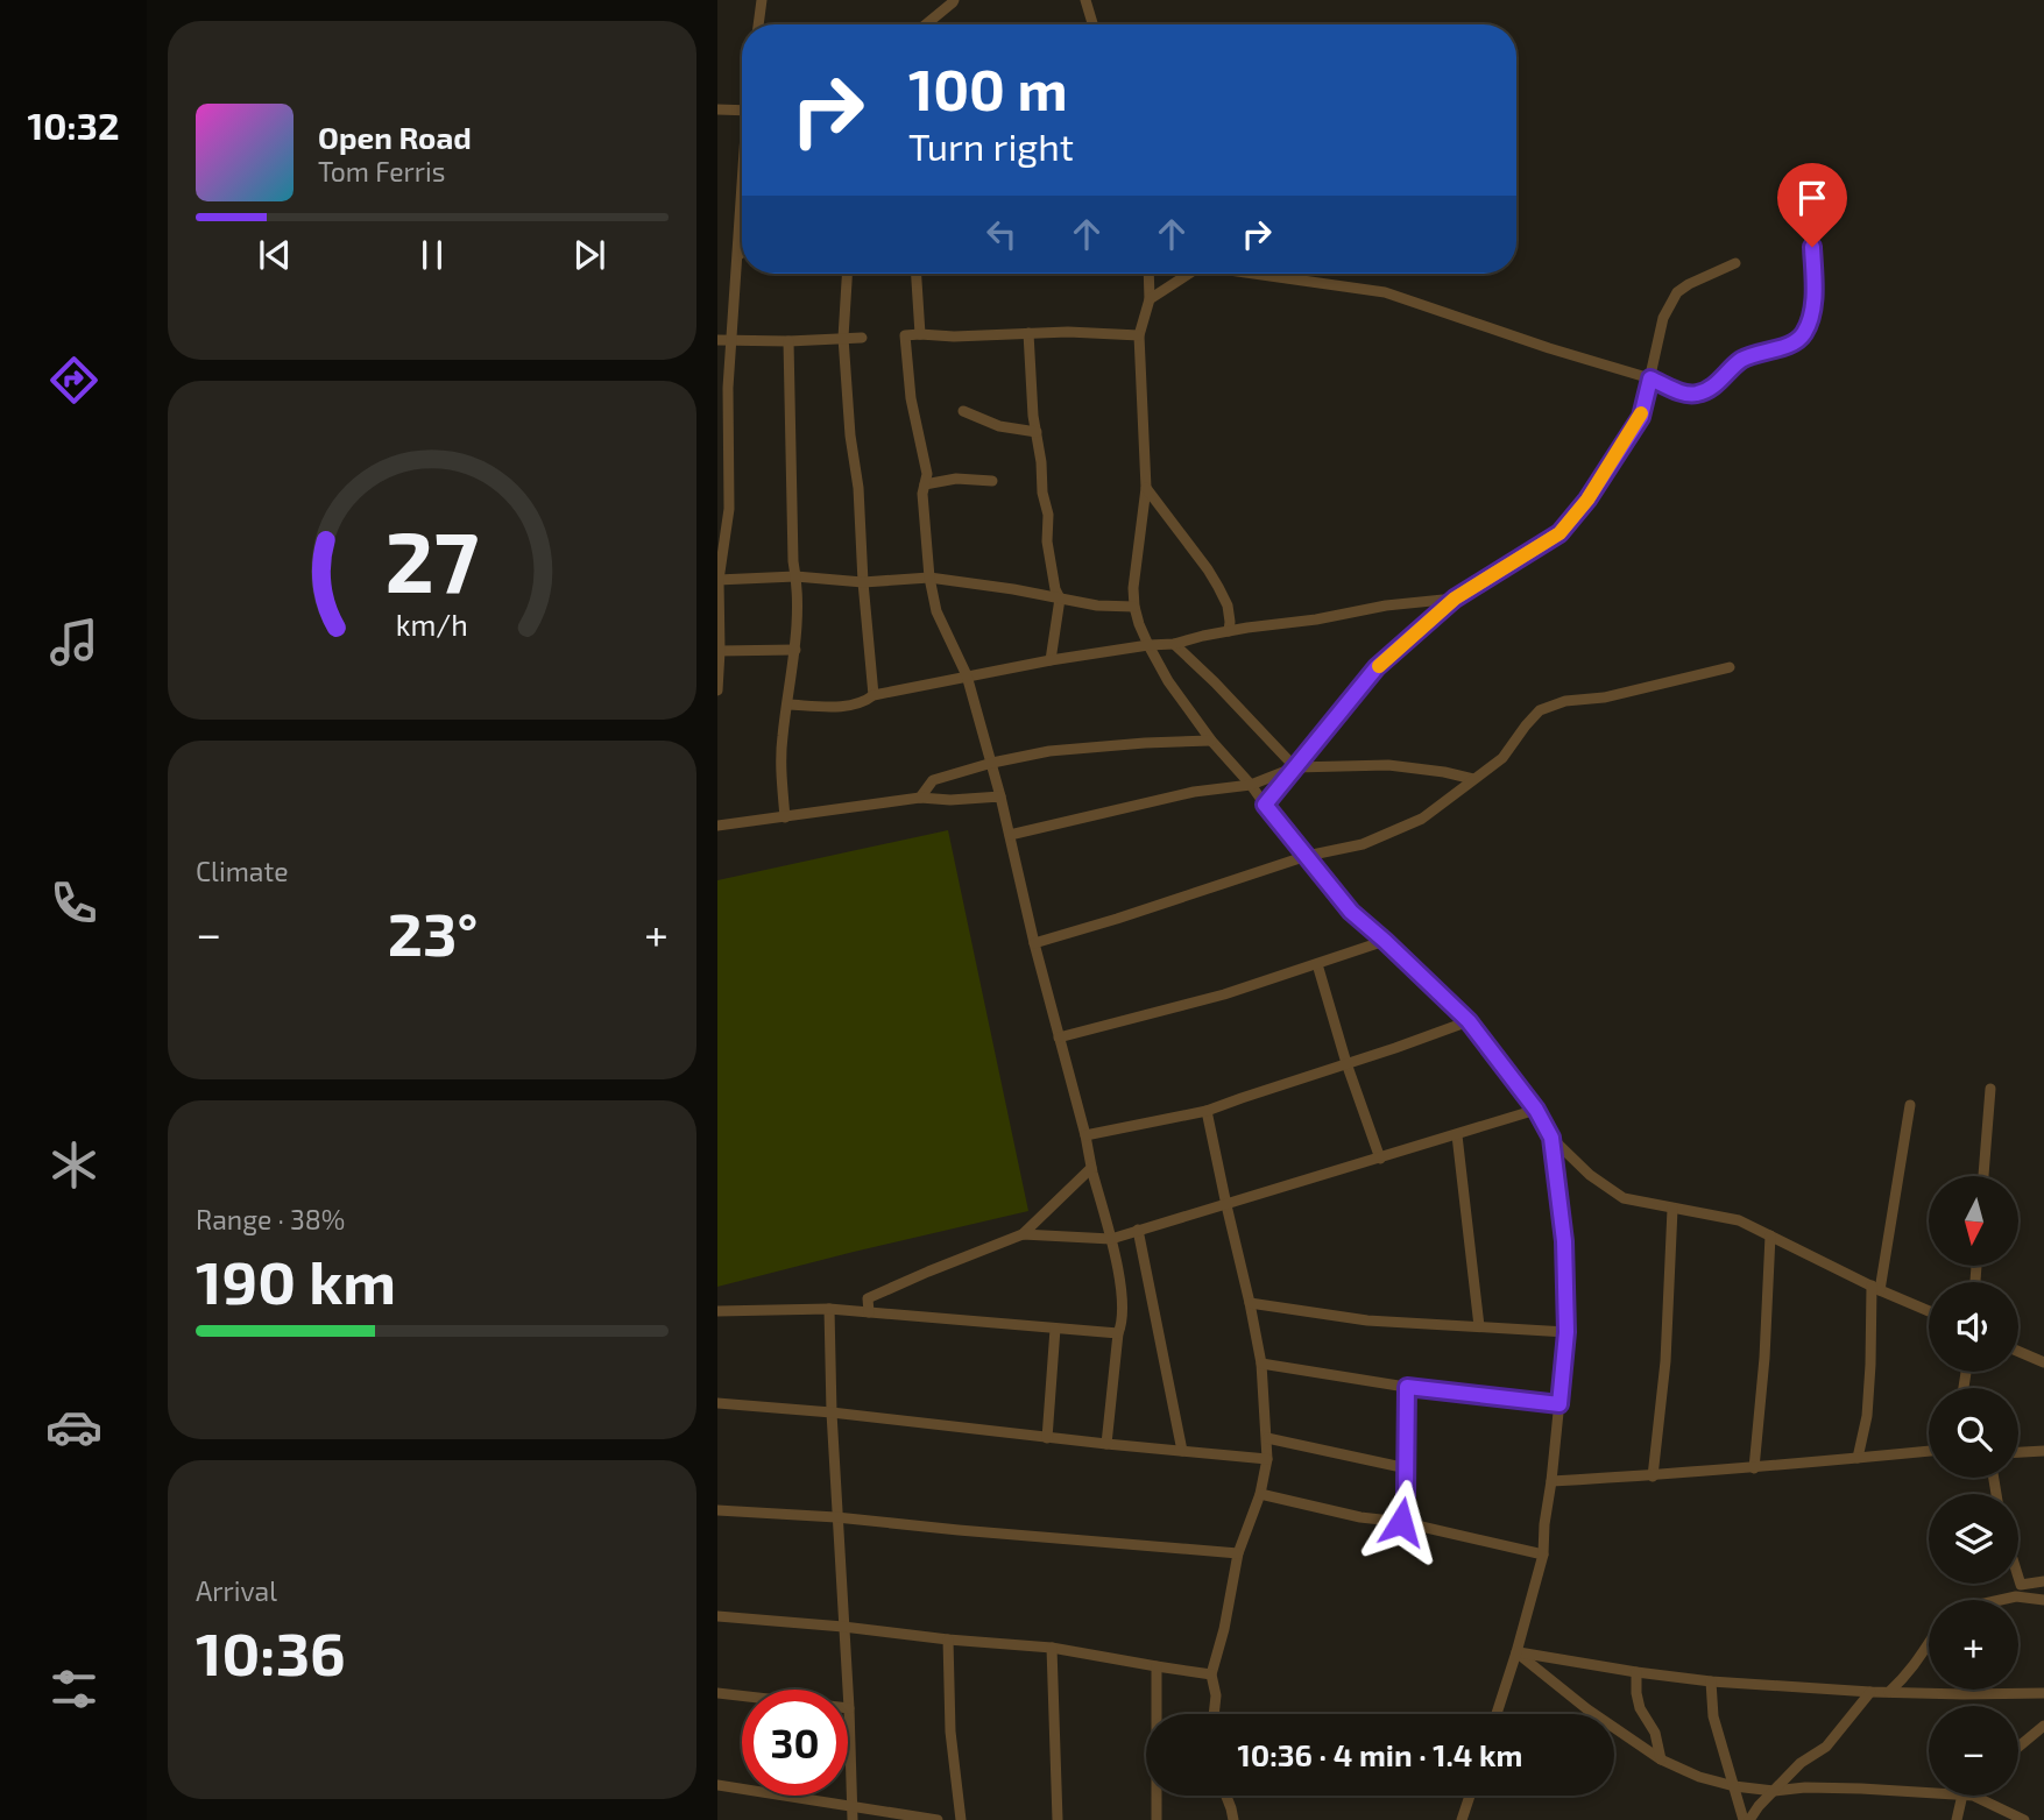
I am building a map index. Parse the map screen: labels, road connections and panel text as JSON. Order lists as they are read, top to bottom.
{
  "north": "bottom",
  "page": {
    "tabs": "10:32",
    "turn": ["100 m", "Turn right"],
    "song": ["Open Road", "Tom Ferris"],
    "tile": [
      "Climate",
      ["Range · 38%", "190 km"],
      ["Arrival", "10:36"]
    ],
    "heat": ["−", "23°", "+"],
    "map_buttons": ["+", "−"],
    "limit": "30",
    "trip": "10:36 · 4 min · 1.4 km",
    "gauge": ["27", "km/h"]
  }
}
